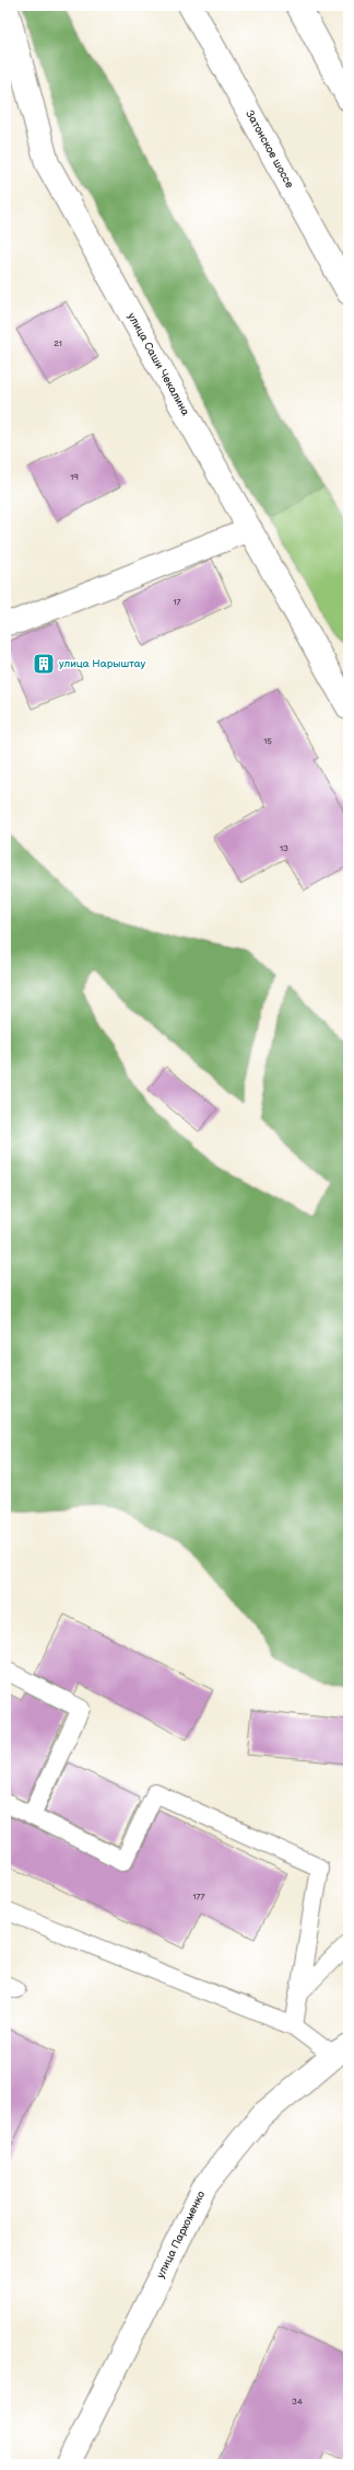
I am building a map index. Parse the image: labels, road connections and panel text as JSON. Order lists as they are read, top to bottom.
{
  "streets": {
    "street": ["Затонское шоссе", "улица Саши Чекалина", "улица Пархоменко"]
  },
  "places": {
    "building": ["улица Нарыштау"]
  },
  "house_numbers": [
    "21",
    "19",
    "17",
    "15",
    "13",
    "177",
    "34"
  ]
}
